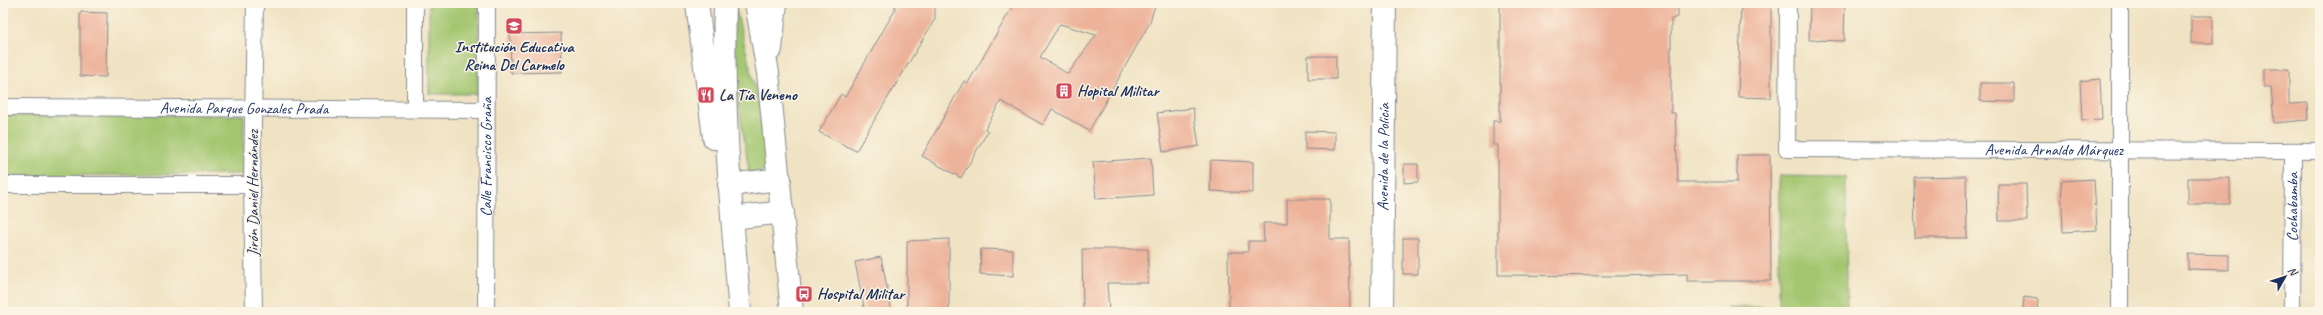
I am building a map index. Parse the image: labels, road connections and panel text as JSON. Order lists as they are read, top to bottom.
{
  "streets": {
    "main road": ["Avenida de la Policía"],
    "street": [
      "Avenida Parque Gonzales Prada",
      "Avenida Arnaldo Márquez",
      "Calle Francisco Graña",
      "Jirón Daniel Hernández",
      "Cochabamba"
    ]
  },
  "crossings": [
    ["Avenida Parque Gonzales Prada", "Calle Francisco Graña"],
    ["Avenida Parque Gonzales Prada", "Jirón Daniel Hernández"],
    ["Avenida Arnaldo Márquez", "Cochabamba"]
  ],
  "places": {
    "school or university": ["Institución Educativa Reina Del Carmelo"],
    "building": ["Hopital Militar"],
    "restaurant": ["La Tía Veneno"],
    "bus stop": ["Hospital Militar"]
  },
  "north": "top right"
}
